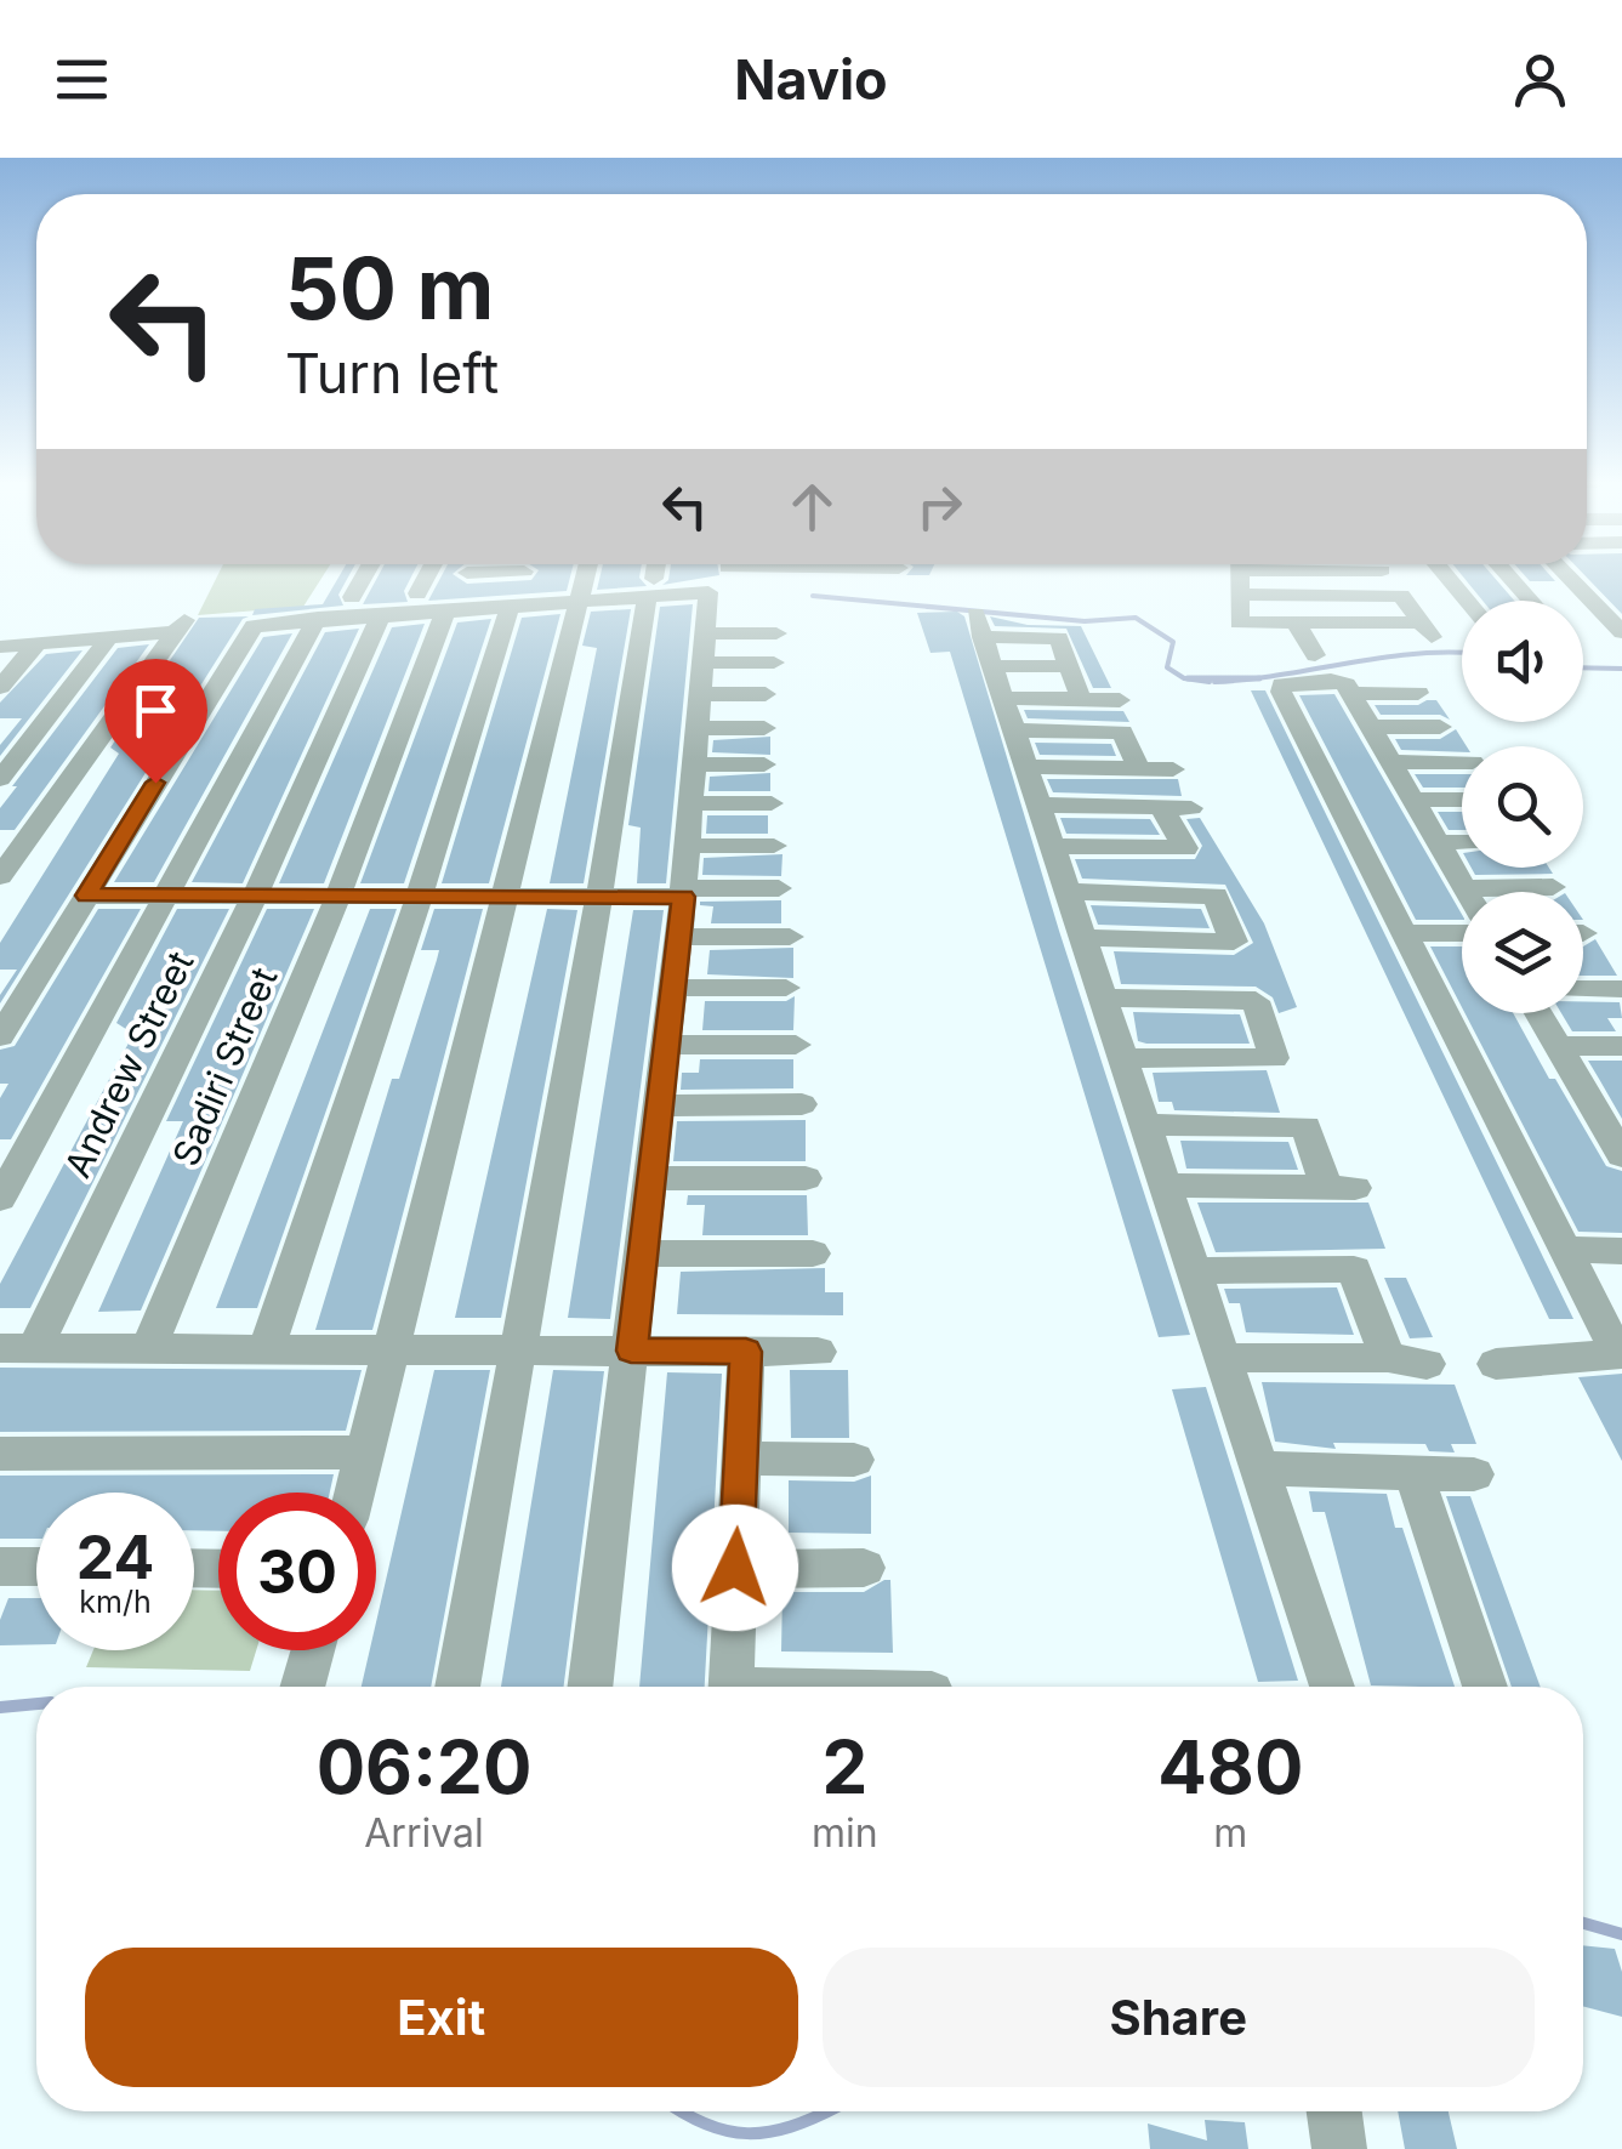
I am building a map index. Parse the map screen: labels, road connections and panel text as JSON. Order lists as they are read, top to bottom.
{
  "streets": {
    "street": ["Andrew Street", "Sadiri Street"]
  },
  "page": {
    "header": "Navio",
    "turn": ["50 m", "Turn left"],
    "speed": "24 km/h",
    "limit": "30",
    "eta": [
      "06:20",
      "Arrival",
      "2",
      "min",
      "480",
      "m"
    ],
    "buttons": ["Exit", "Share"]
  }
}
